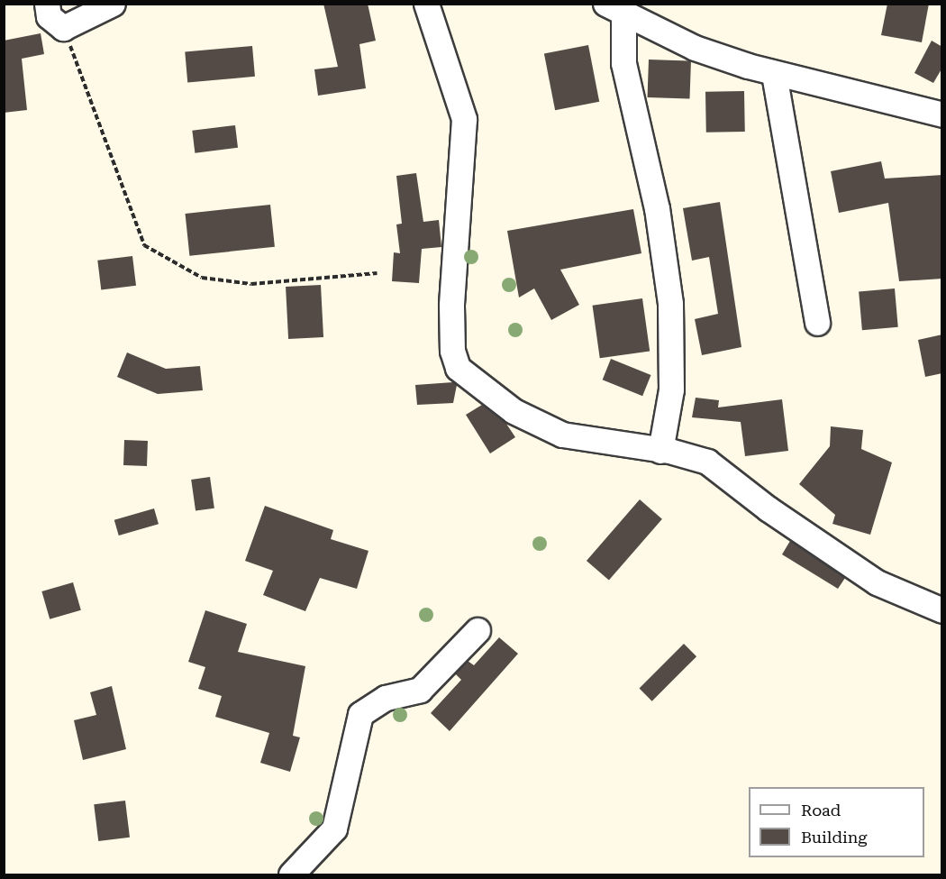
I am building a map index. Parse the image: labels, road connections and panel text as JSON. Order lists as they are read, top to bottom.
{
  "legend": ["Road", "Building"]
}
